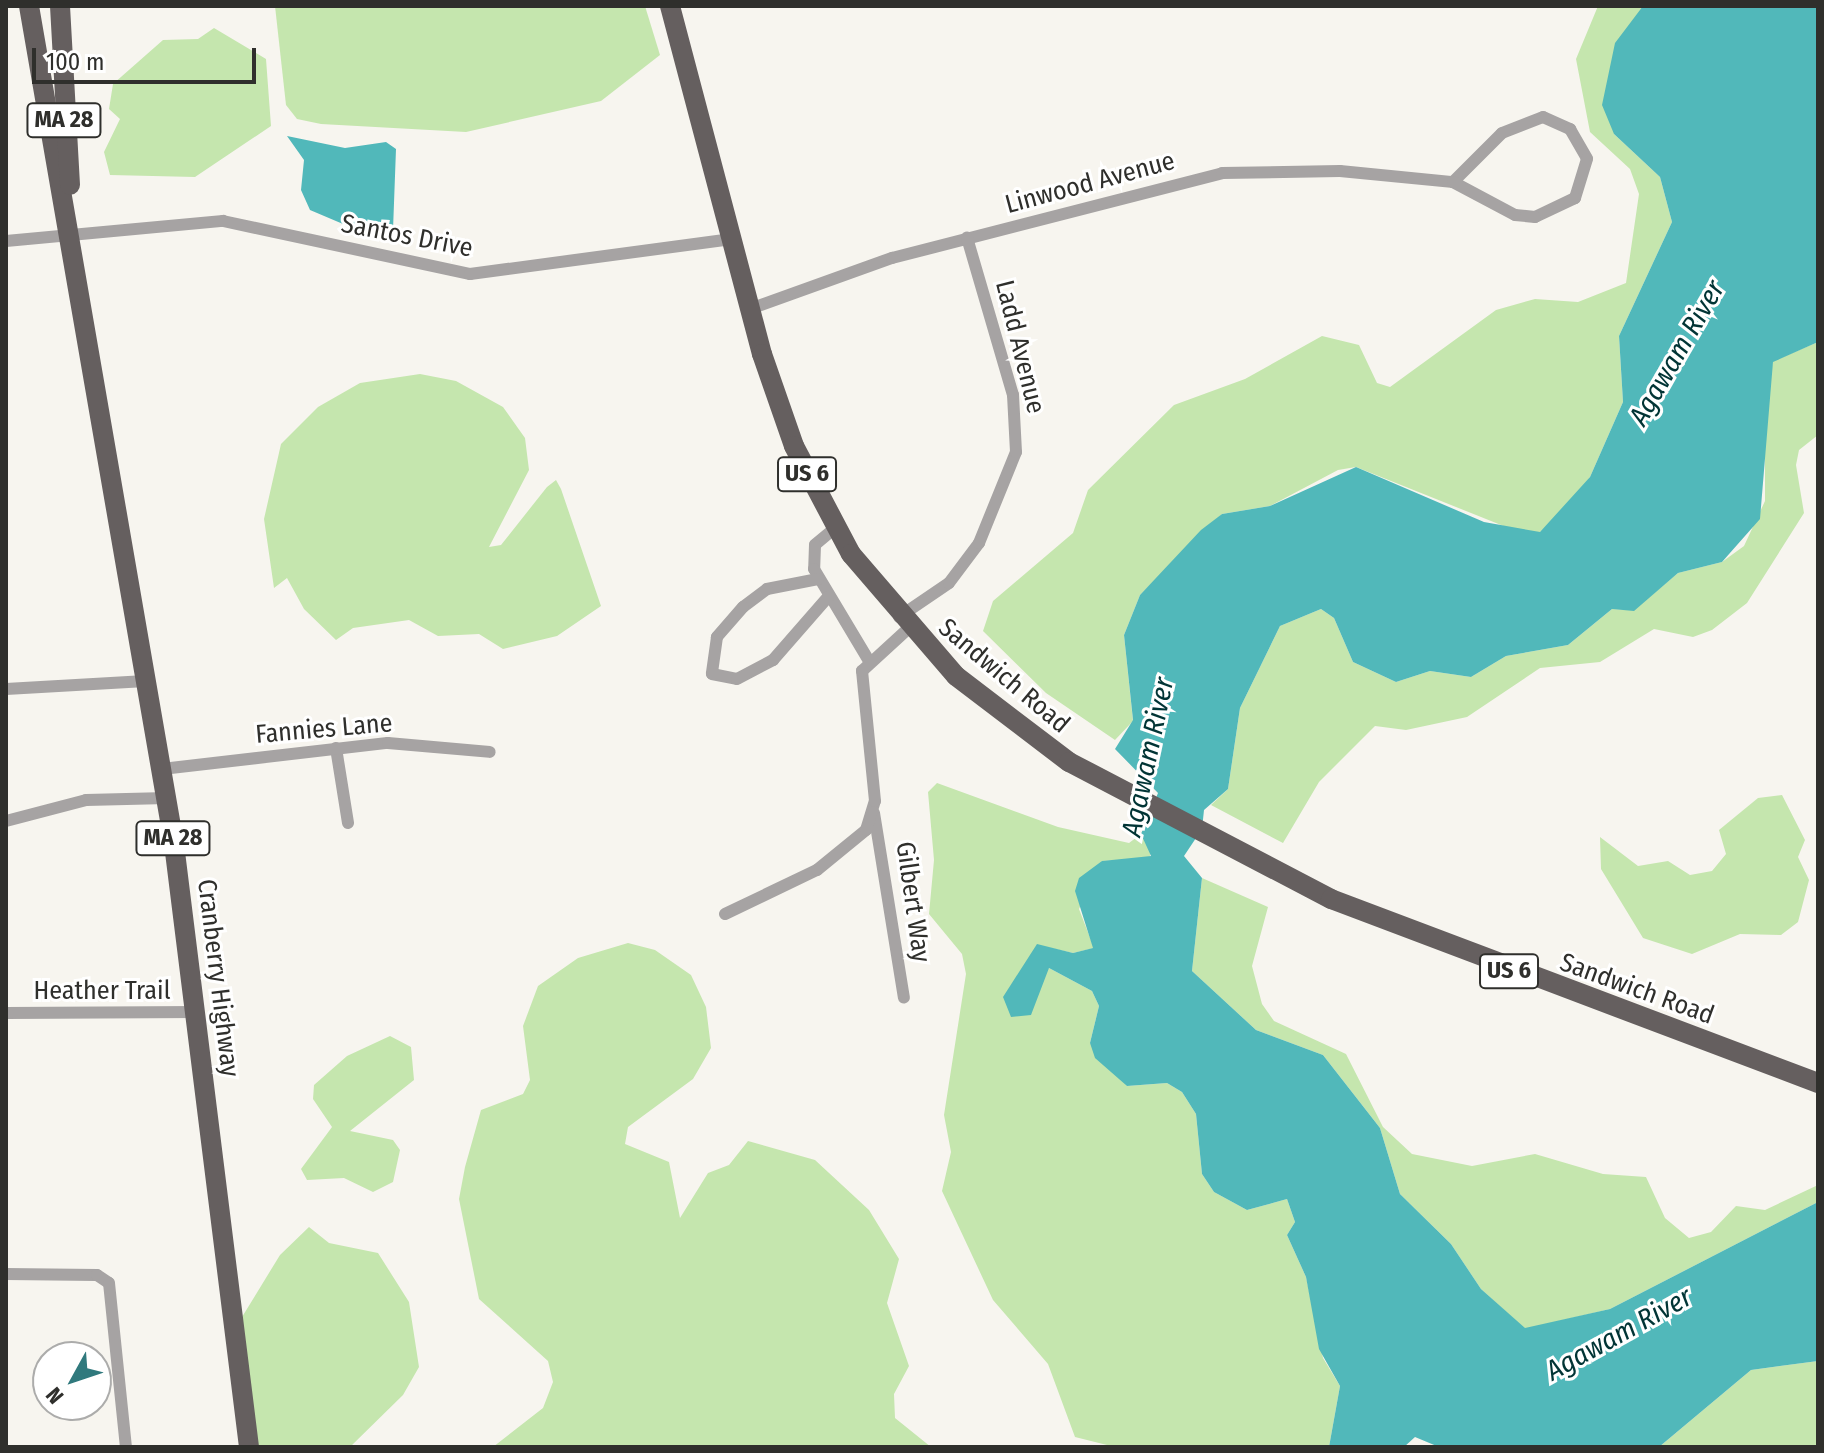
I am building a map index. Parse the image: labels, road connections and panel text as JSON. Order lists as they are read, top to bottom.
{
  "streets": {
    "main road": [
      "MA 28",
      "US 6",
      "Sandwich Road",
      "Cranberry Highway"
    ],
    "street": [
      "Linwood Avenue",
      "Santos Drive",
      "Ladd Avenue",
      "Fannies Lane",
      "Gilbert Way",
      "Heather Trail"
    ]
  },
  "crossings": [
    ["Linwood Avenue", "Ladd Avenue"],
    ["Linwood Avenue", "Sandwich Road"],
    ["Santos Drive", "Sandwich Road"],
    ["Santos Drive", "Cranberry Highway"],
    ["Ladd Avenue", "Sandwich Road"],
    ["Ladd Avenue", "Gilbert Way"],
    ["Fannies Lane", "Cranberry Highway"],
    ["Cranberry Highway", "Heather Trail"]
  ],
  "water": ["Agawam River"],
  "scale_bar": "100 m",
  "north": "bottom left"
}
